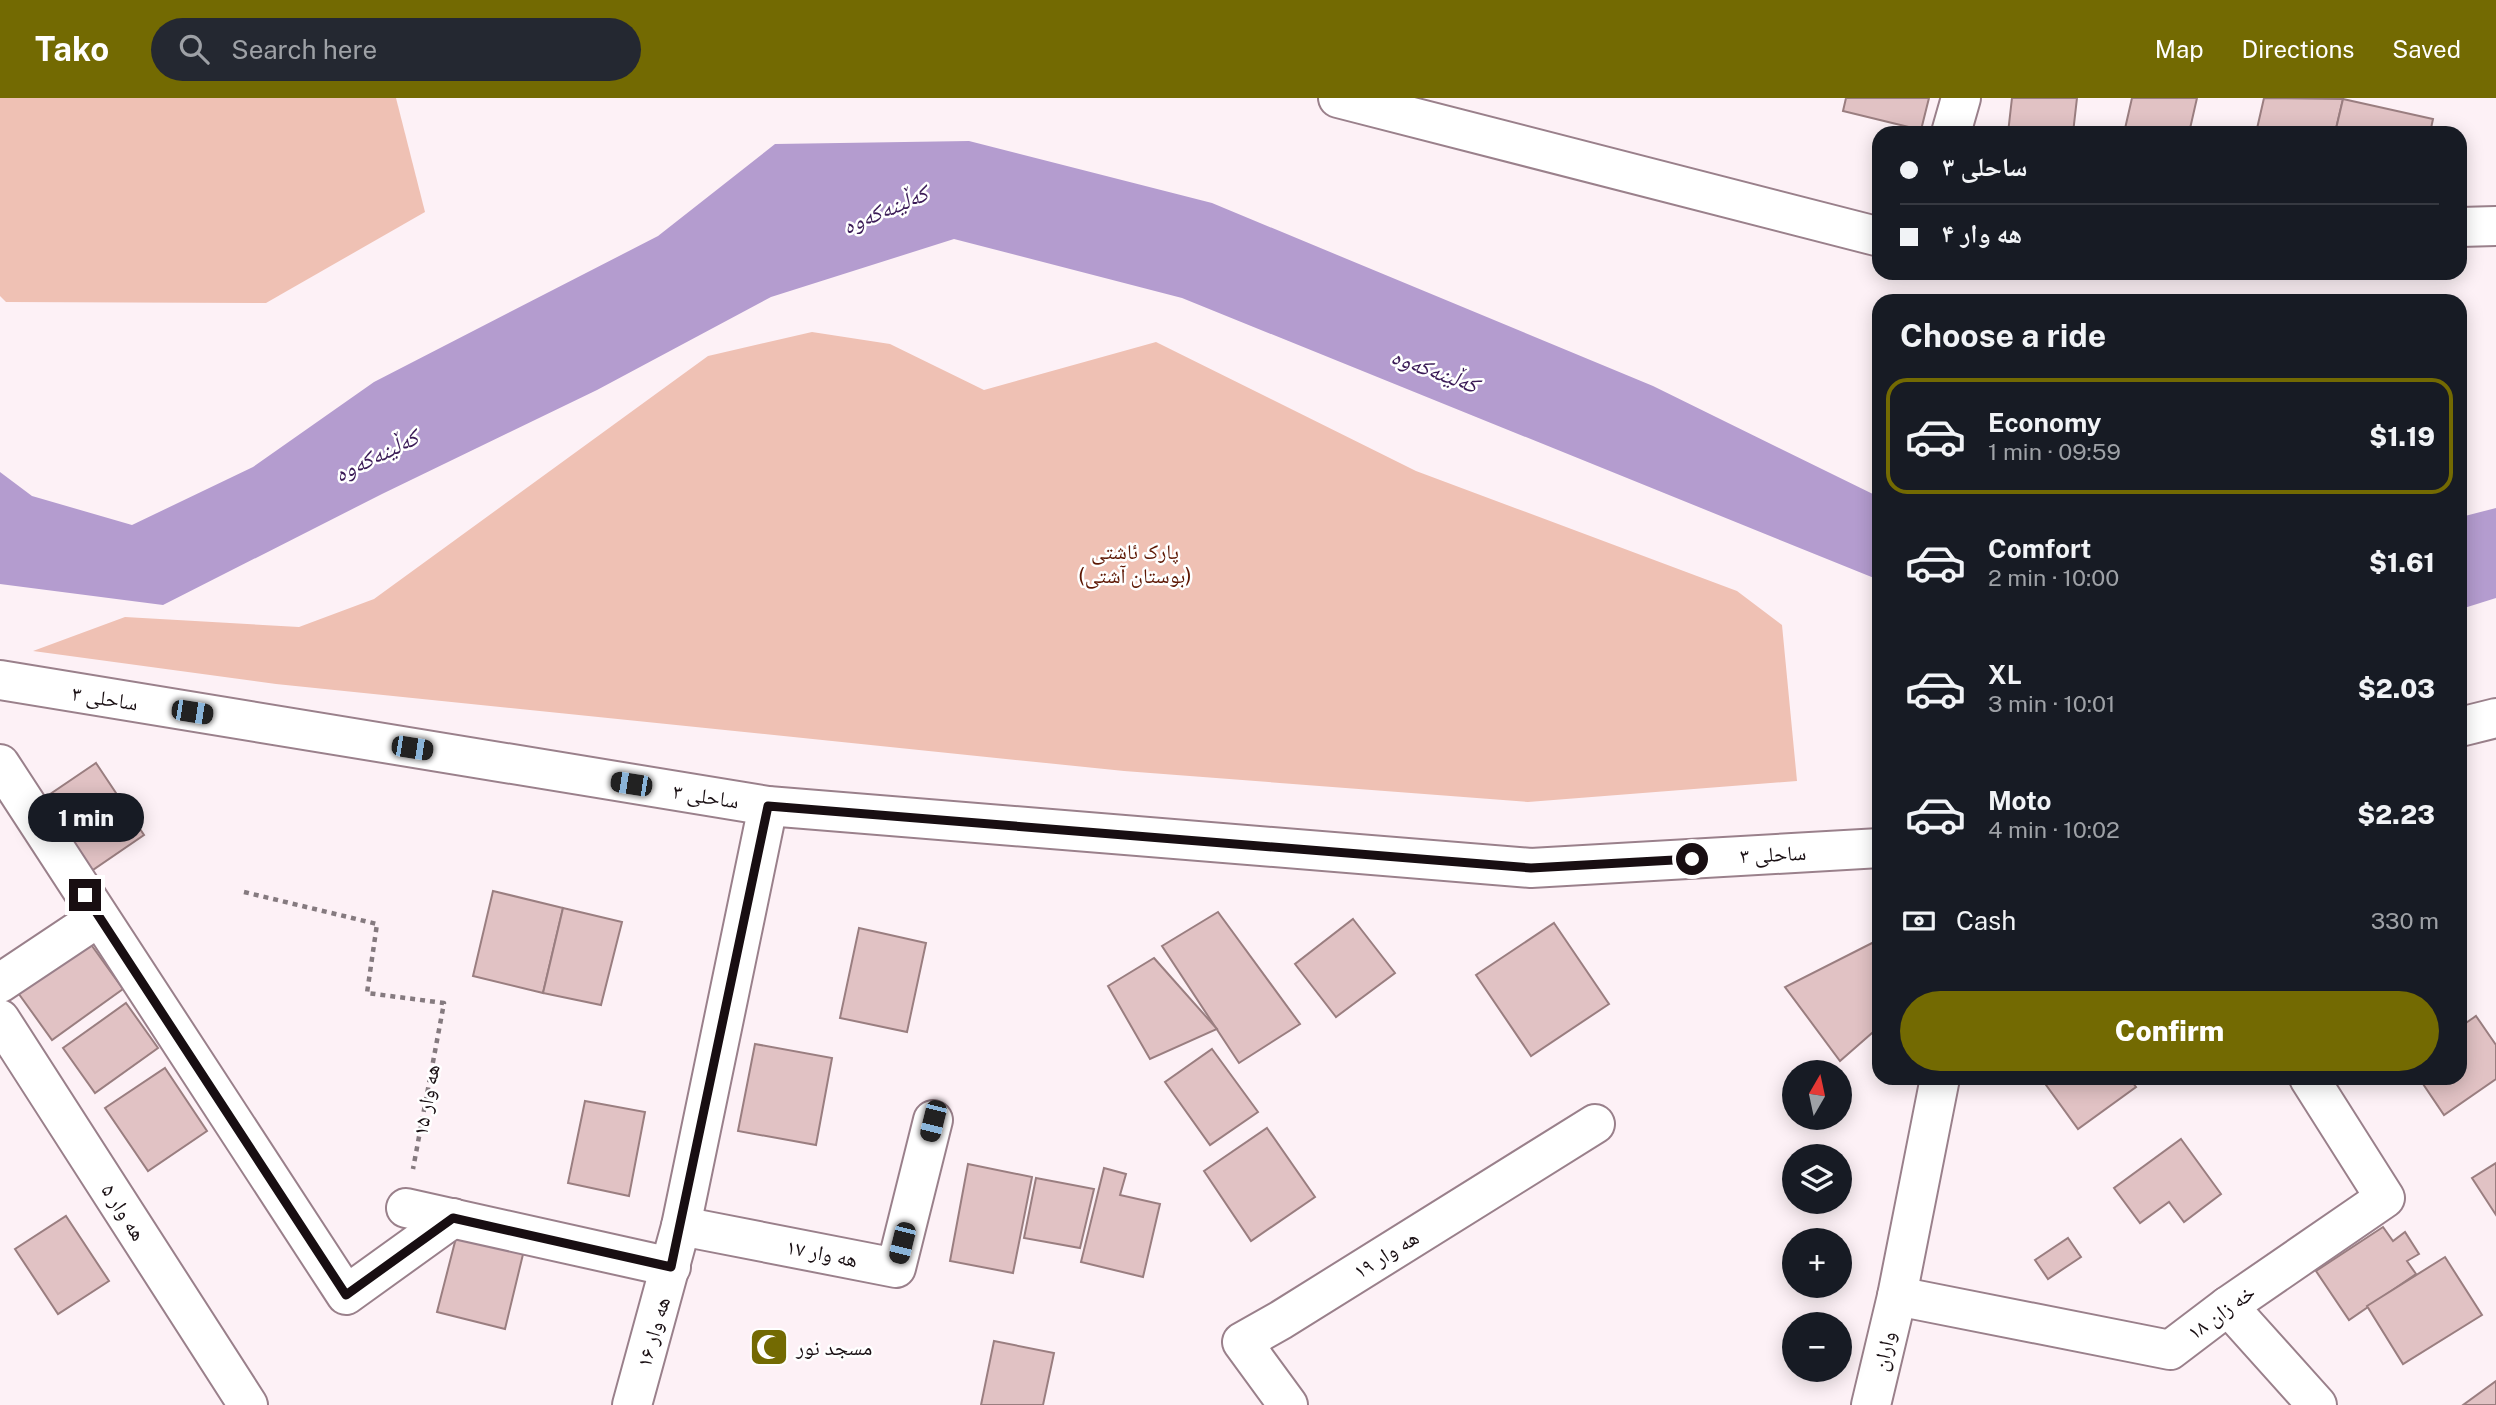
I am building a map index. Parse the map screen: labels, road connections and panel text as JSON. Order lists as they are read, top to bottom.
{
  "streets": {
    "street": [
      "ساحلی ۳",
      "هه وار ۵",
      "هه وار ۱۷",
      "هه وار ۱۹",
      "خه زان ۱۸",
      "هه وار ۱۶",
      "واران"
    ],
    "path": ["هه وار ۱۵"]
  },
  "crossings": [
    ["ساحلی ۳", "هه وار ۱۶"],
    ["هه وار ۱۷", "هه وار ۱۶"],
    ["خه زان ۱۸", "واران"]
  ],
  "water": ["کەڵینەکەوە"],
  "parks": ["پارک ئاشتی (بوستان آشتی)"],
  "places": {
    "mosque": ["مسجد نور"]
  },
  "north": "top",
  "page": {
    "header": "Tako",
    "search": "Search here",
    "nav": ["Map", "Directions", "Saved"],
    "banner": ["ساحلی ۳", "هه وار ۴"],
    "heading": "Choose a ride",
    "list": [
      {
        "name": "Economy",
        "note": "1 min · 09:59",
        "value": "$1.19"
      },
      {
        "name": "Comfort",
        "note": "2 min · 10:00",
        "value": "$1.61"
      },
      {
        "name": "XL",
        "note": "3 min · 10:01",
        "value": "$2.03"
      },
      {
        "name": "Moto",
        "note": "4 min · 10:02",
        "value": "$2.23"
      }
    ],
    "bubble": "1 min",
    "pay": ["Cash", "330 m"],
    "buttons": "Confirm",
    "map_buttons": ["+", "−"]
  }
}
